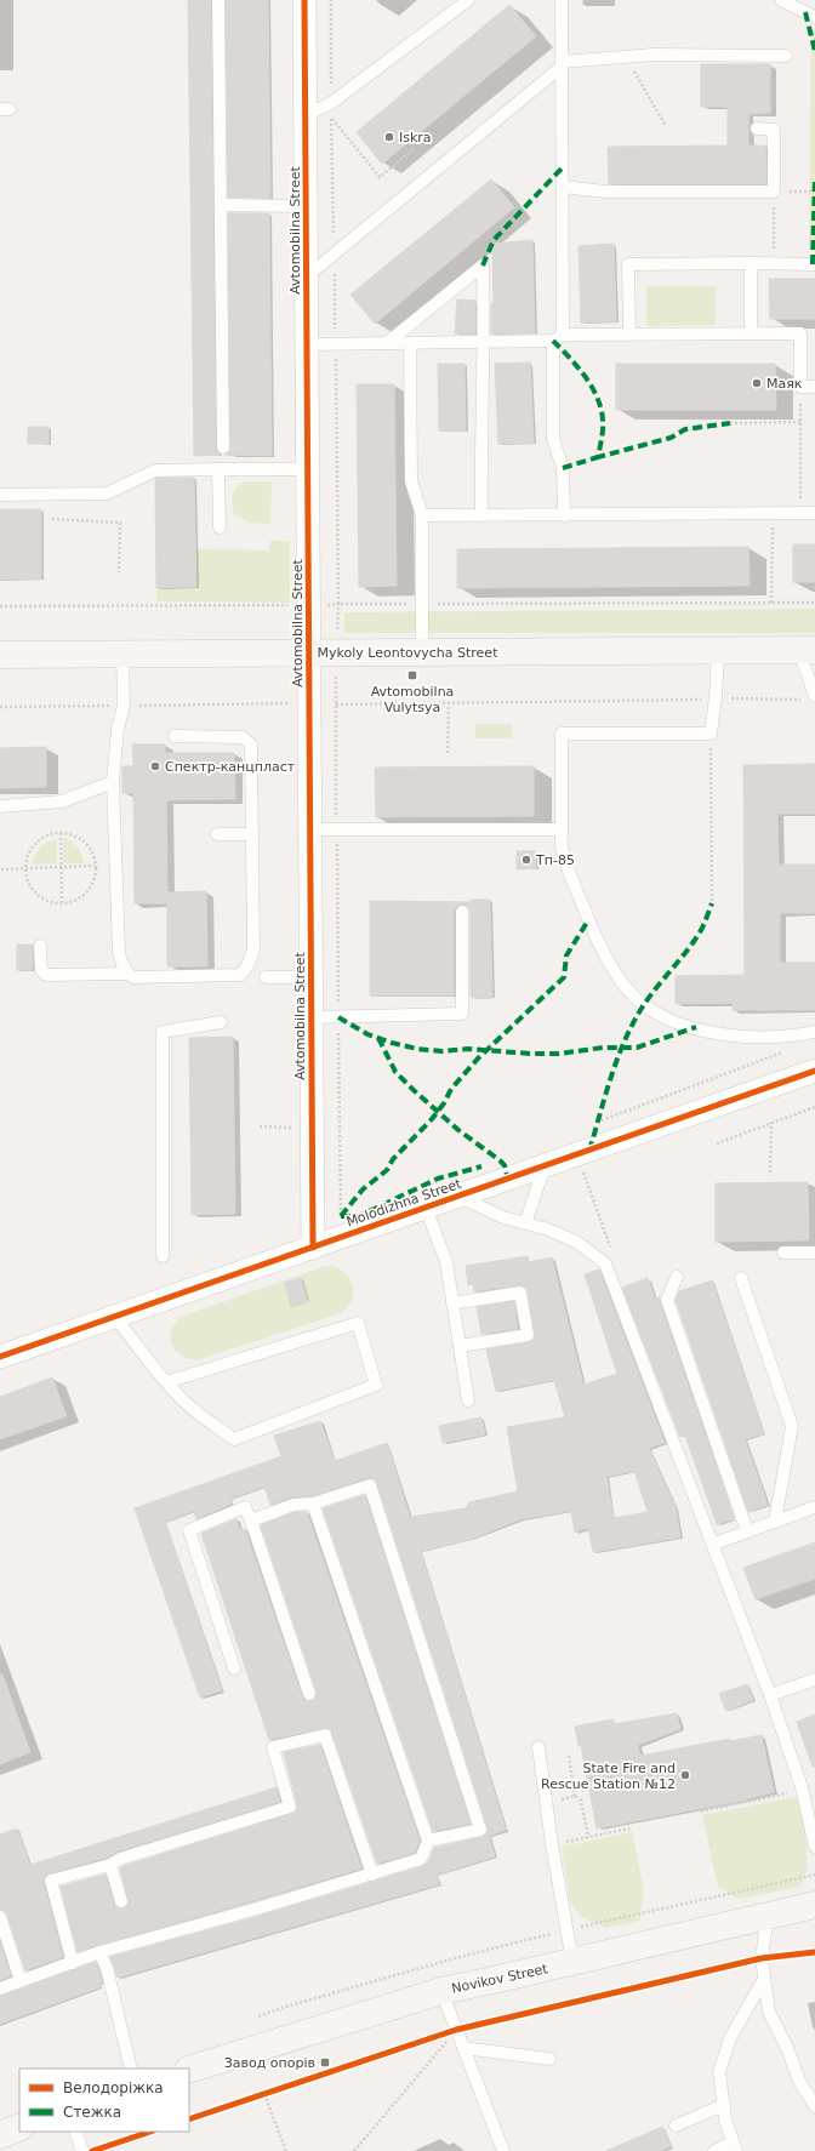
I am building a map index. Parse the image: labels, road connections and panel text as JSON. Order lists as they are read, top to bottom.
{
  "streets": {
    "street": [
      "Avtomobilna Street",
      "Mykoly Leontovycha Street",
      "Molodizhna Street",
      "Novikov Street"
    ]
  },
  "crossings": [
    ["Avtomobilna Street", "Mykoly Leontovycha Street"],
    ["Avtomobilna Street", "Molodizhna Street"]
  ],
  "places": {
    "other": [
      "Iskra",
      "Маяк",
      "Спектр-канцпласт",
      "Тп-85",
      "State Fire and Rescue Station №12"
    ],
    "transit": ["Avtomobilna Vulytsya", "Завод опорів"]
  },
  "legend": ["Велодоріжка", "Стежка"]
}
